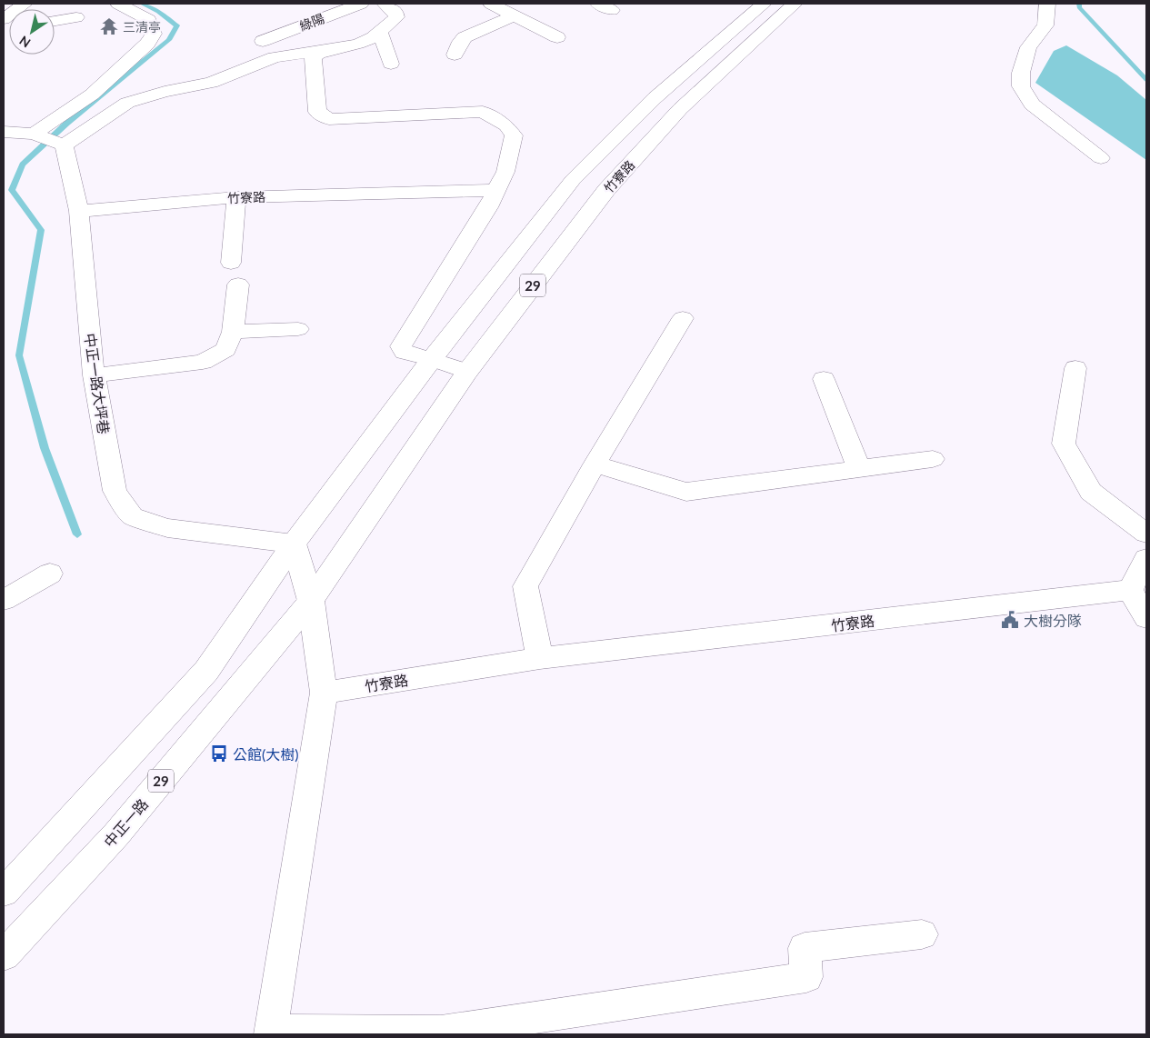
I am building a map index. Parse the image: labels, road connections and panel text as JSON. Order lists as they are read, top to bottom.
{
  "streets": {
    "main road": [
      "綠陽",
      "竹寮路",
      "29",
      "中正一路大坪巷",
      "中正一路"
    ]
  },
  "crossings": [
    ["竹寮路", "29"],
    ["竹寮路", "中正一路大坪巷"],
    ["竹寮路", "中正一路"],
    ["29", "中正一路大坪巷"]
  ],
  "places": {
    "temple": ["三清亭"],
    "public building": ["大樹分隊"],
    "bus stop": ["公館(大樹)"]
  },
  "north": "bottom left"
}
